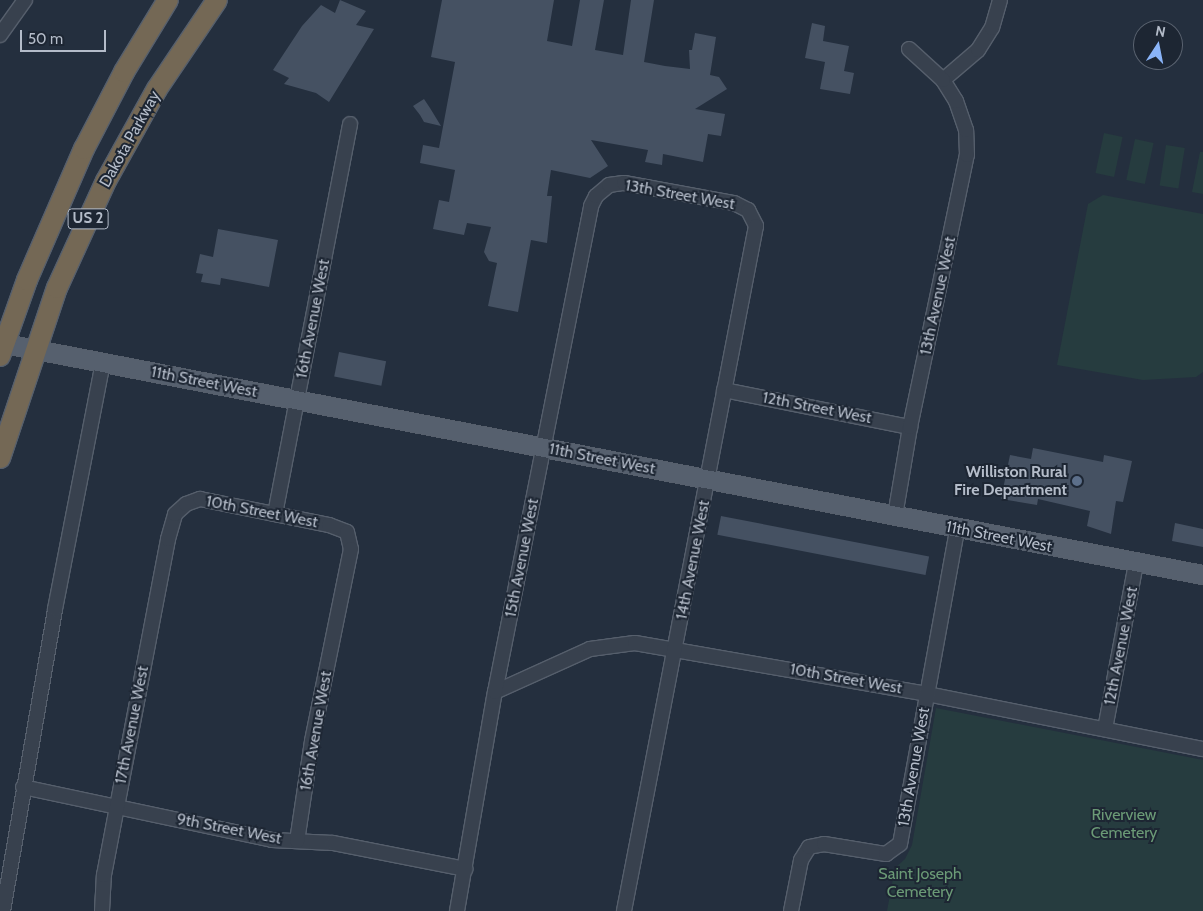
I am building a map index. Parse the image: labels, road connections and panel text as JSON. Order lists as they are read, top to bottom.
{
  "streets": {
    "highway": ["Dakota Parkway", "US 2"],
    "main road": ["11th Street West"],
    "street": [
      "13th Street West",
      "13th Avenue West",
      "16th Avenue West",
      "12th Street West",
      "10th Street West",
      "15th Avenue West",
      "14th Avenue West",
      "12th Avenue West",
      "17th Avenue West",
      "9th Street West"
    ]
  },
  "crossings": [
    ["Dakota Parkway", "11th Street West"],
    ["13th Street West", "15th Avenue West"],
    ["13th Street West", "14th Avenue West"],
    ["13th Avenue West", "11th Street West"],
    ["13th Avenue West", "12th Street West"],
    ["13th Avenue West", "10th Street West"],
    ["16th Avenue West", "11th Street West"],
    ["16th Avenue West", "10th Street West"],
    ["16th Avenue West", "9th Street West"],
    ["11th Street West", "15th Avenue West"],
    ["11th Street West", "14th Avenue West"],
    ["11th Street West", "12th Avenue West"],
    ["12th Street West", "14th Avenue West"],
    ["10th Street West", "15th Avenue West"],
    ["10th Street West", "14th Avenue West"],
    ["10th Street West", "12th Avenue West"],
    ["10th Street West", "17th Avenue West"],
    ["15th Avenue West", "9th Street West"],
    ["17th Avenue West", "9th Street West"]
  ],
  "parks": ["Riverview Cemetery", "Saint Joseph Cemetery"],
  "places": ["Williston Rural Fire Department"],
  "scale_bar": "50 m",
  "north": "top"
}
